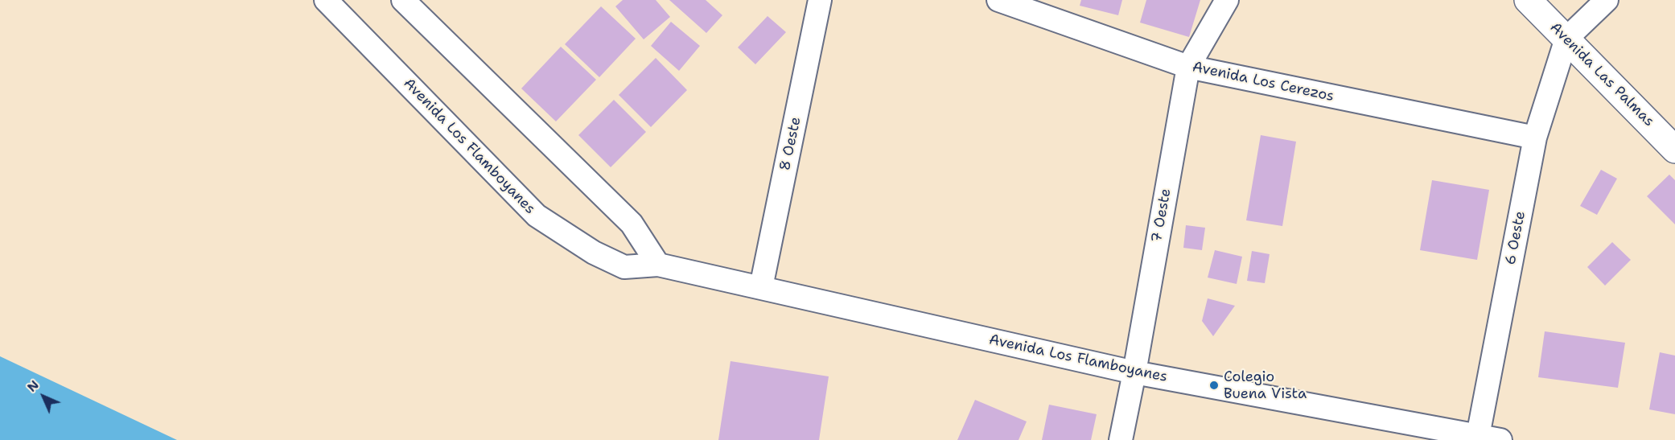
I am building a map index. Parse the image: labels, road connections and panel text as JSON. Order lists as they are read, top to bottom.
{
  "streets": {
    "street": [
      "Avenida Las Palmas",
      "Avenida Los Cerezos",
      "8 Oeste",
      "Avenida Los Flamboyanes",
      "7 Oeste",
      "6 Oeste"
    ]
  },
  "crossings": [
    ["Avenida Las Palmas", "6 Oeste"],
    ["Avenida Los Cerezos", "7 Oeste"],
    ["Avenida Los Cerezos", "6 Oeste"],
    ["8 Oeste", "Avenida Los Flamboyanes"],
    ["Avenida Los Flamboyanes", "7 Oeste"],
    ["Avenida Los Flamboyanes", "6 Oeste"]
  ],
  "places": ["Colegio Buena Vista"],
  "north": "top left"
}
